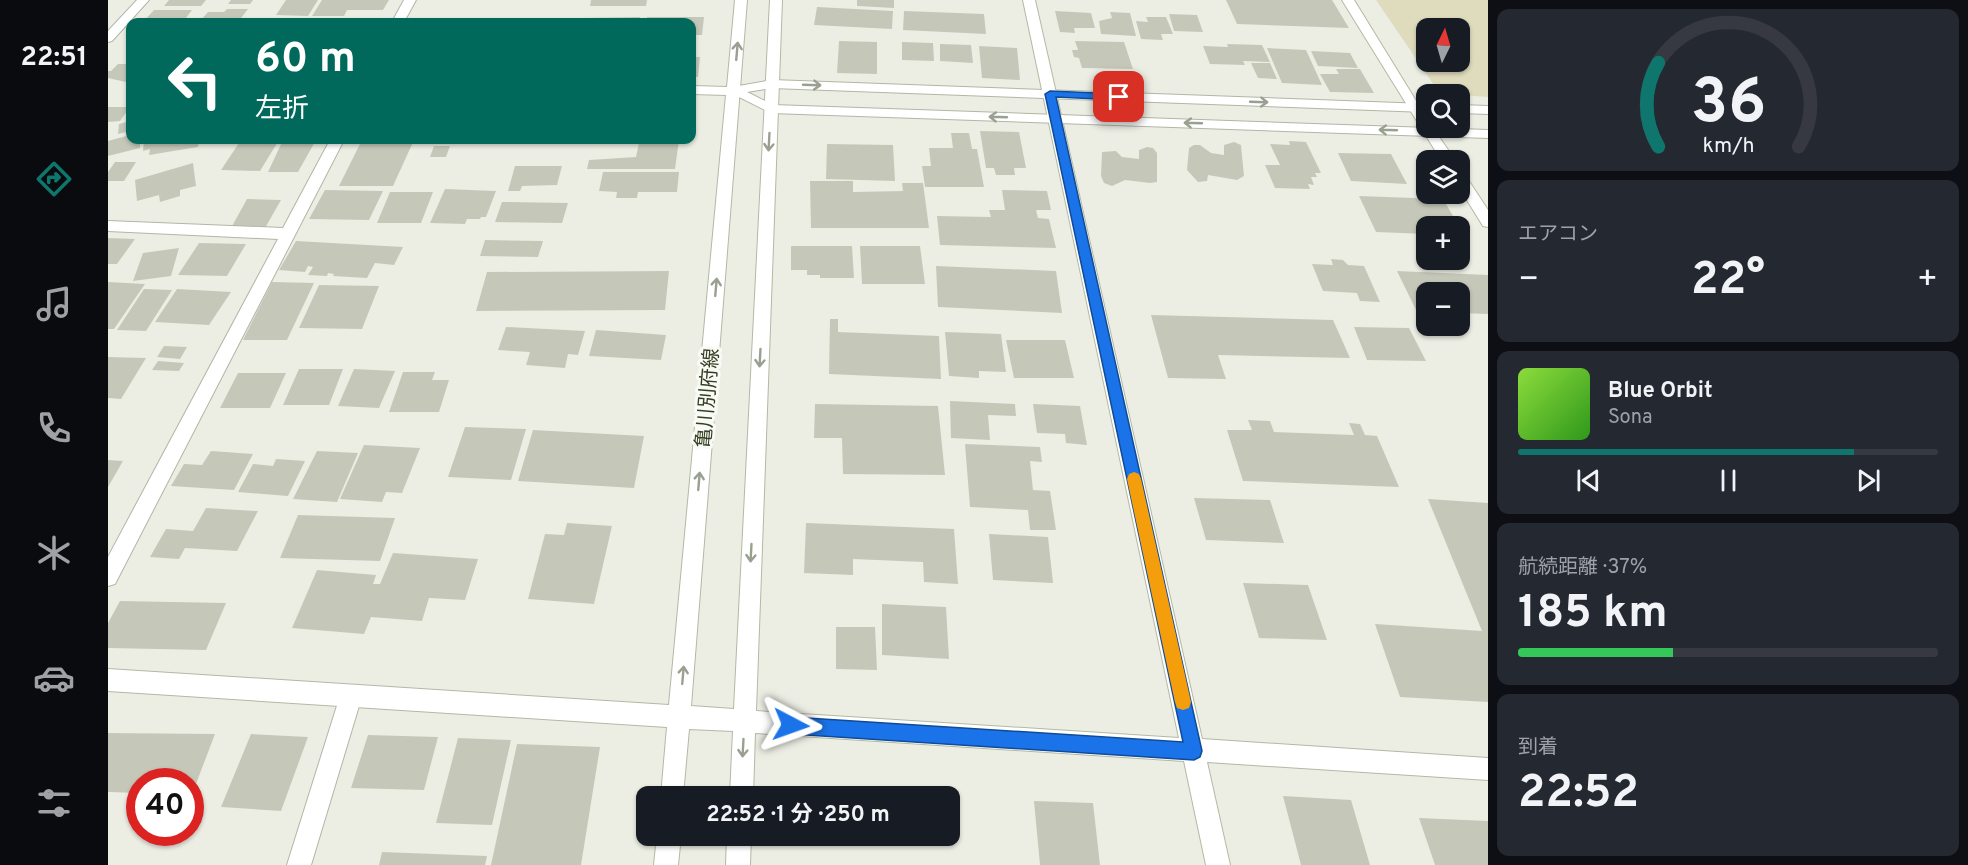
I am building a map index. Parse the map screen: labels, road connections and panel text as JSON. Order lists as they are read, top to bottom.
{
  "streets": {
    "street": ["亀川別府線"]
  },
  "north": "top",
  "page": {
    "tabs": "22:51",
    "map_buttons": ["+", "−"],
    "turn": ["60 m", "左折"],
    "tile": [
      "エアコン",
      ["航続距離 · 37%", "185 km"],
      ["到着", "22:52"]
    ],
    "heat": ["−", "22°", "+"],
    "song": ["Blue Orbit", "Sona"],
    "limit": "40",
    "trip": "22:52 · 1 分 · 250 m",
    "gauge": ["36", "km/h"]
  }
}
